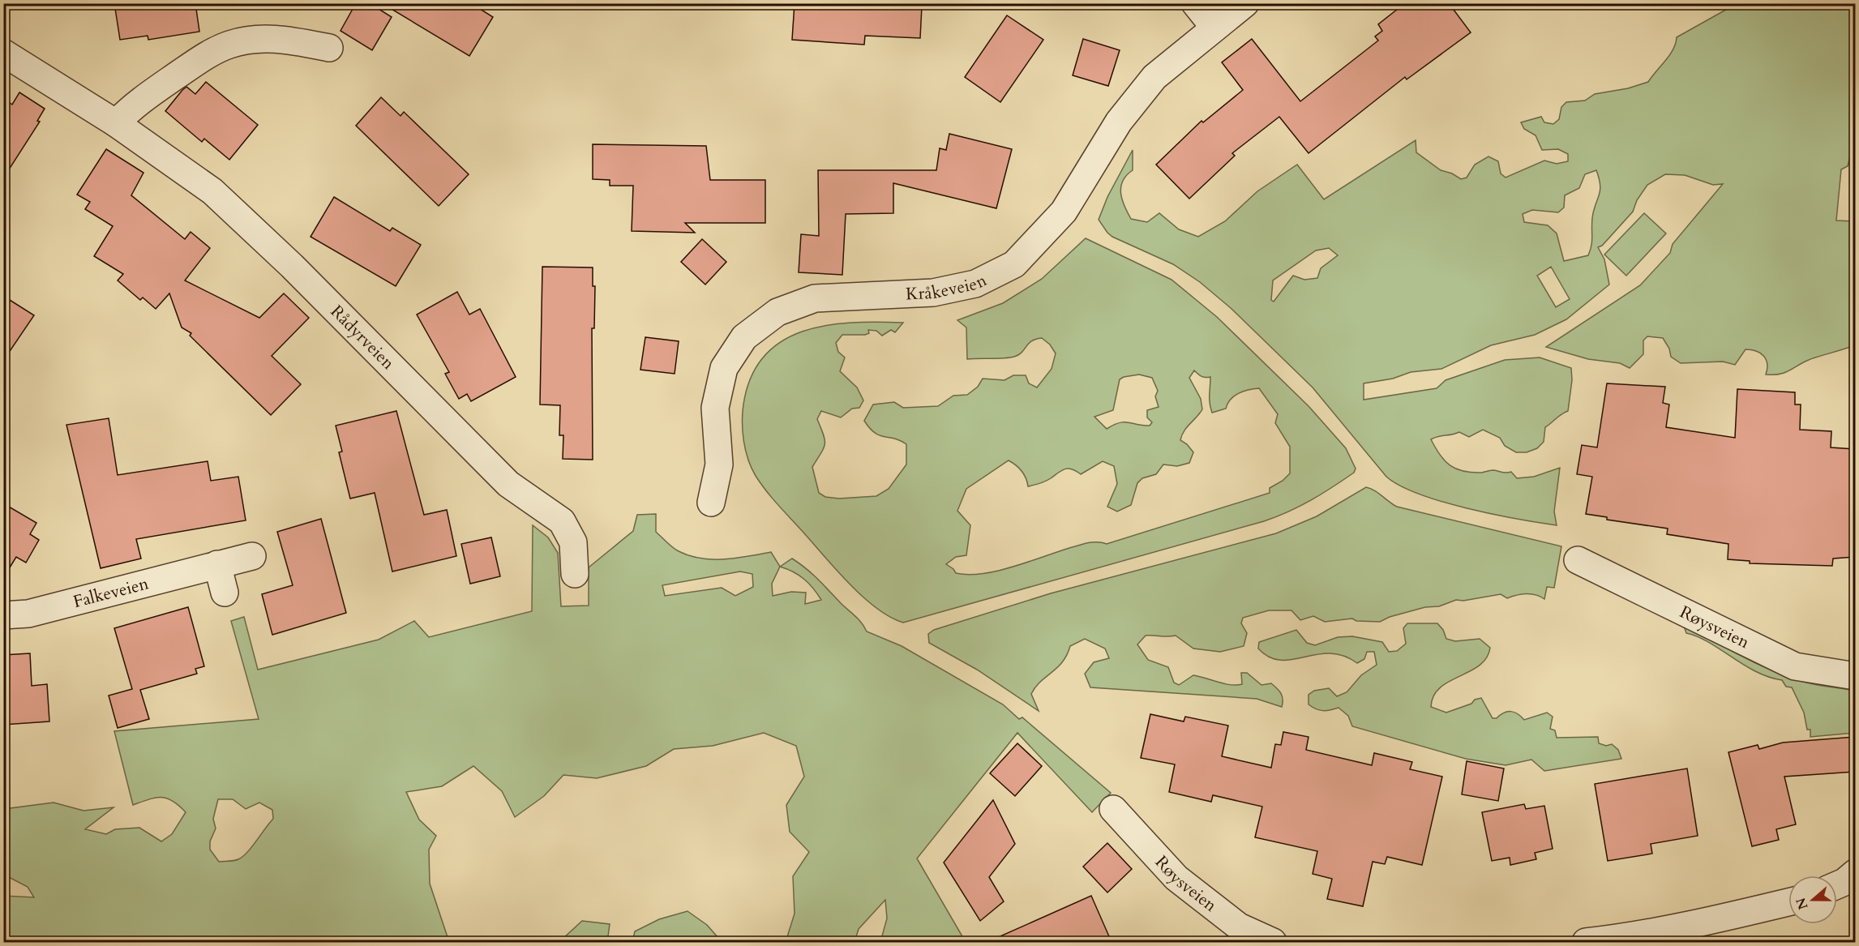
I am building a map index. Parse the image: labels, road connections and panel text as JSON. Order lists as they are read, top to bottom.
{
  "streets": {
    "street": [
      "Kråkeveien",
      "Rådyrveien",
      "Falkeveien",
      "Røysveien"
    ]
  },
  "north": "left"
}
